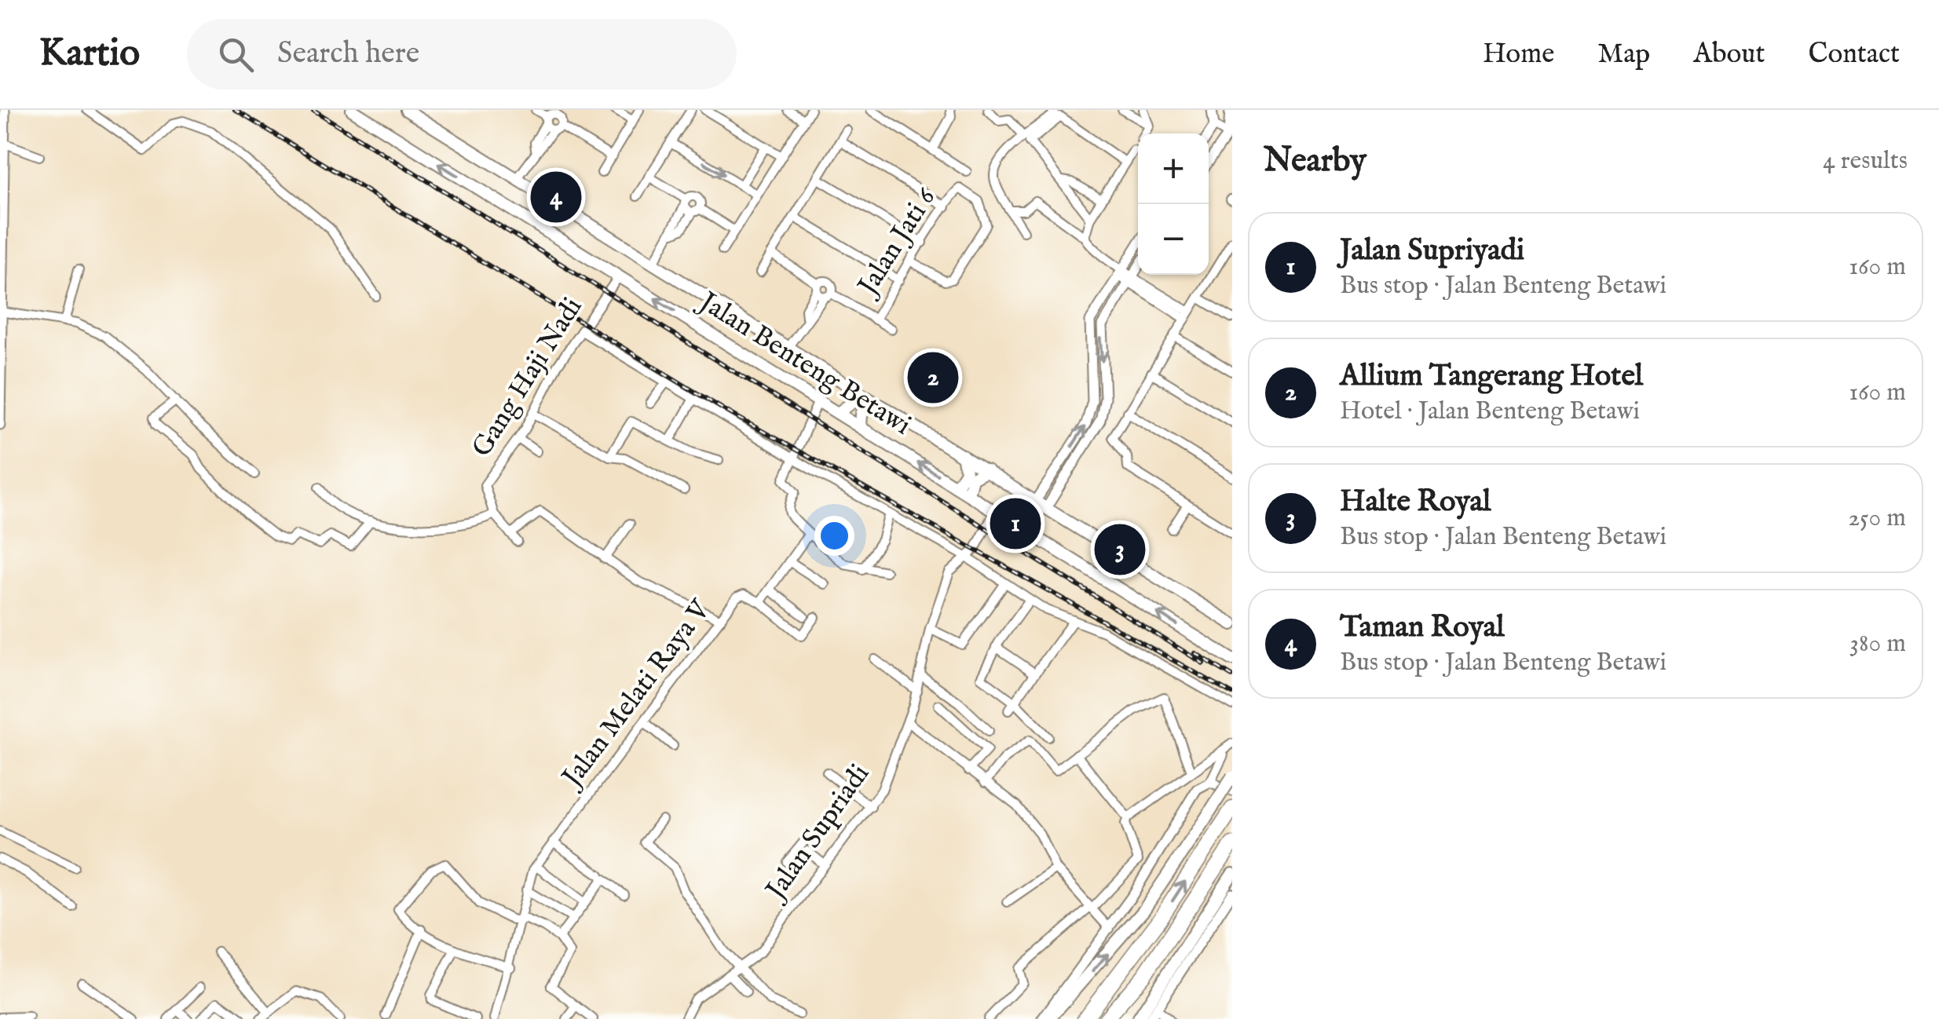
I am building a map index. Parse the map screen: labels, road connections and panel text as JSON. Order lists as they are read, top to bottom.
{
  "streets": {
    "main road": ["Jalan Benteng Betawi"],
    "street": [
      "Jalan Jati 6",
      "Gang Haji Nadi",
      "Jalan Melati Raya V",
      "Jalan Supriadi"
    ]
  },
  "crossings": [
    ["Jalan Benteng Betawi", "Gang Haji Nadi"],
    ["Jalan Benteng Betawi", "Jalan Supriadi"]
  ],
  "page": {
    "header": "Kartio",
    "search": "Search here",
    "nav": [
      "Home",
      "Map",
      "About",
      "Contact"
    ],
    "heading": ["Nearby", "4 results"],
    "map_buttons": ["+", "−"],
    "pins": [
      "4",
      "2",
      "1",
      "3"
    ],
    "list": [
      {
        "mark": "1",
        "name": "Jalan Supriyadi",
        "note": "Bus stop · Jalan Benteng Betawi",
        "value": "160 m"
      },
      {
        "mark": "2",
        "name": "Allium Tangerang Hotel",
        "note": "Hotel · Jalan Benteng Betawi",
        "value": "160 m"
      },
      {
        "mark": "3",
        "name": "Halte Royal",
        "note": "Bus stop · Jalan Benteng Betawi",
        "value": "250 m"
      },
      {
        "mark": "4",
        "name": "Taman Royal",
        "note": "Bus stop · Jalan Benteng Betawi",
        "value": "380 m"
      }
    ]
  }
}
